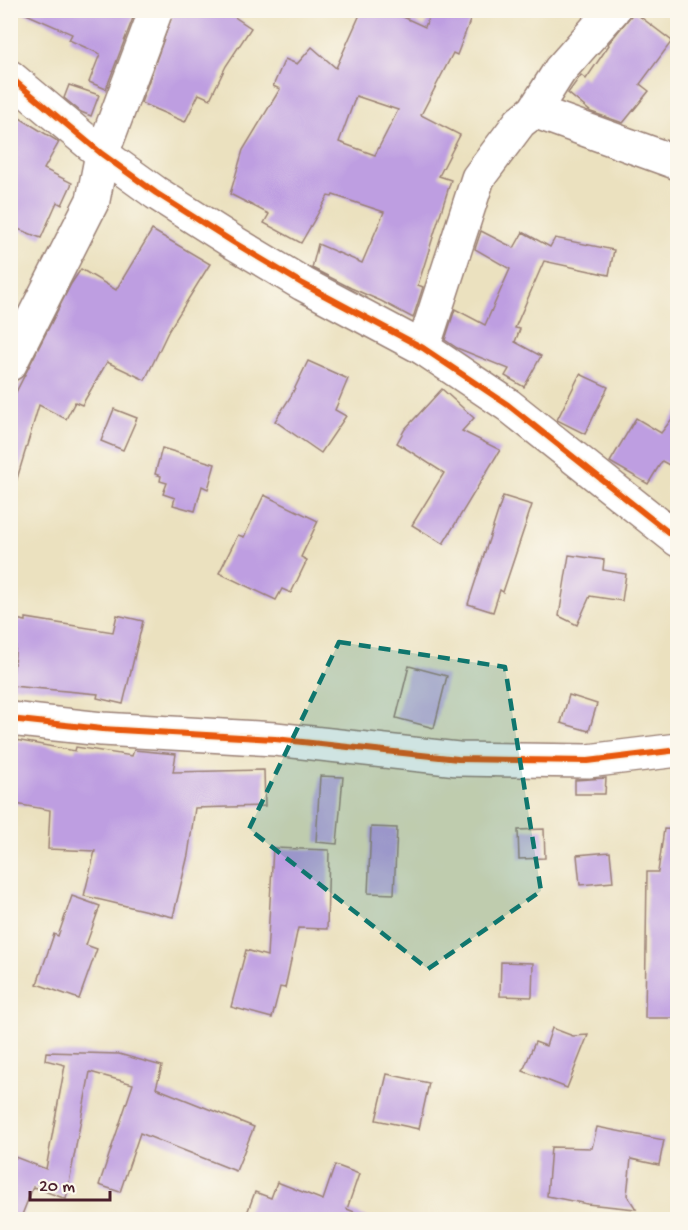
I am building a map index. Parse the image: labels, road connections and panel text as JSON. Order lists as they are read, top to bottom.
{
  "scale_bar": "20 m"
}
